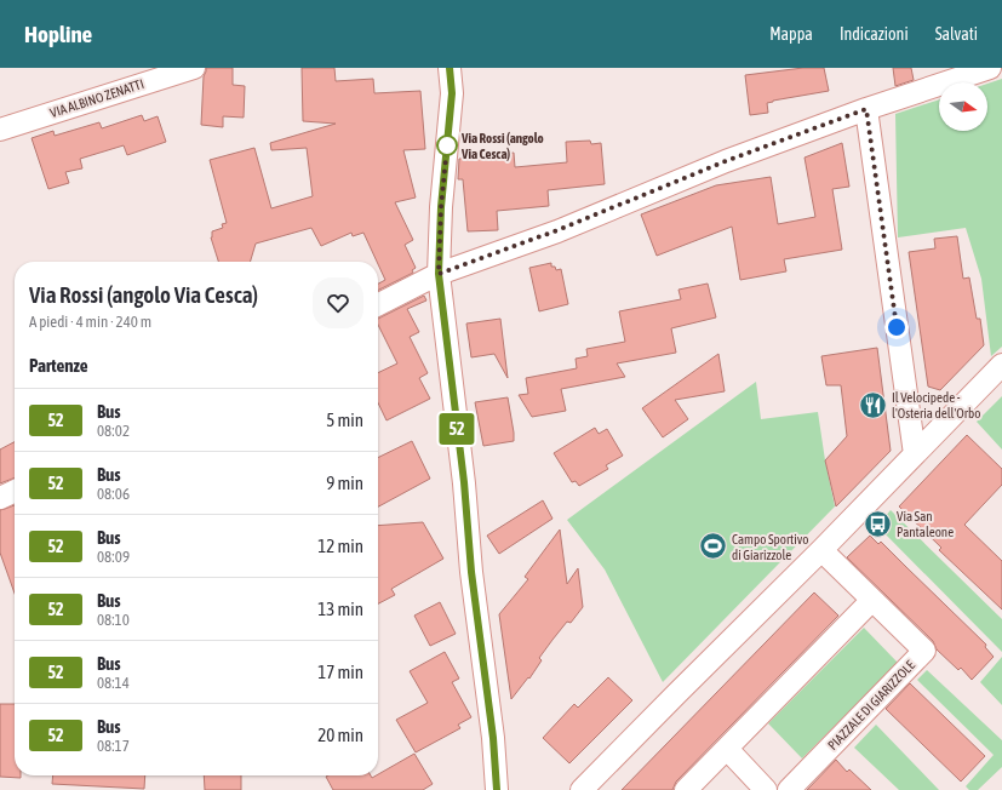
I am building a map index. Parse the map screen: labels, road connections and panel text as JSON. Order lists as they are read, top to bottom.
{
  "streets": {
    "street": ["VIA ALBINO ZENATTI", "PIAZZALE DI GIARIZZOLE"]
  },
  "places": {
    "other": ["Via Rossi (angolo Via Cesca)"],
    "restaurant": ["Il Velocipede - l'Osteria dell'Orbo"],
    "bus stop": ["Via San Pantaleone"],
    "sports": ["Campo Sportivo di Giarizzole"]
  },
  "lines": ["bus line 52"],
  "north": "right",
  "page": {
    "header": "Hopline",
    "nav": ["Mappa", "Indicazioni", "Salvati"],
    "on_map": "52",
    "heading": [
      ["Via Rossi (angolo Via Cesca)", "A piedi · 4 min · 240 m"],
      "Partenze"
    ],
    "list": [
      {
        "mark": "52",
        "name": "Bus",
        "note": "08:02",
        "value": "5 min"
      },
      {
        "mark": "52",
        "name": "Bus",
        "note": "08:06",
        "value": "9 min"
      },
      {
        "mark": "52",
        "name": "Bus",
        "note": "08:09",
        "value": "12 min"
      },
      {
        "mark": "52",
        "name": "Bus",
        "note": "08:10",
        "value": "13 min"
      },
      {
        "mark": "52",
        "name": "Bus",
        "note": "08:14",
        "value": "17 min"
      },
      {
        "mark": "52",
        "name": "Bus",
        "note": "08:17",
        "value": "20 min"
      }
    ]
  }
}
